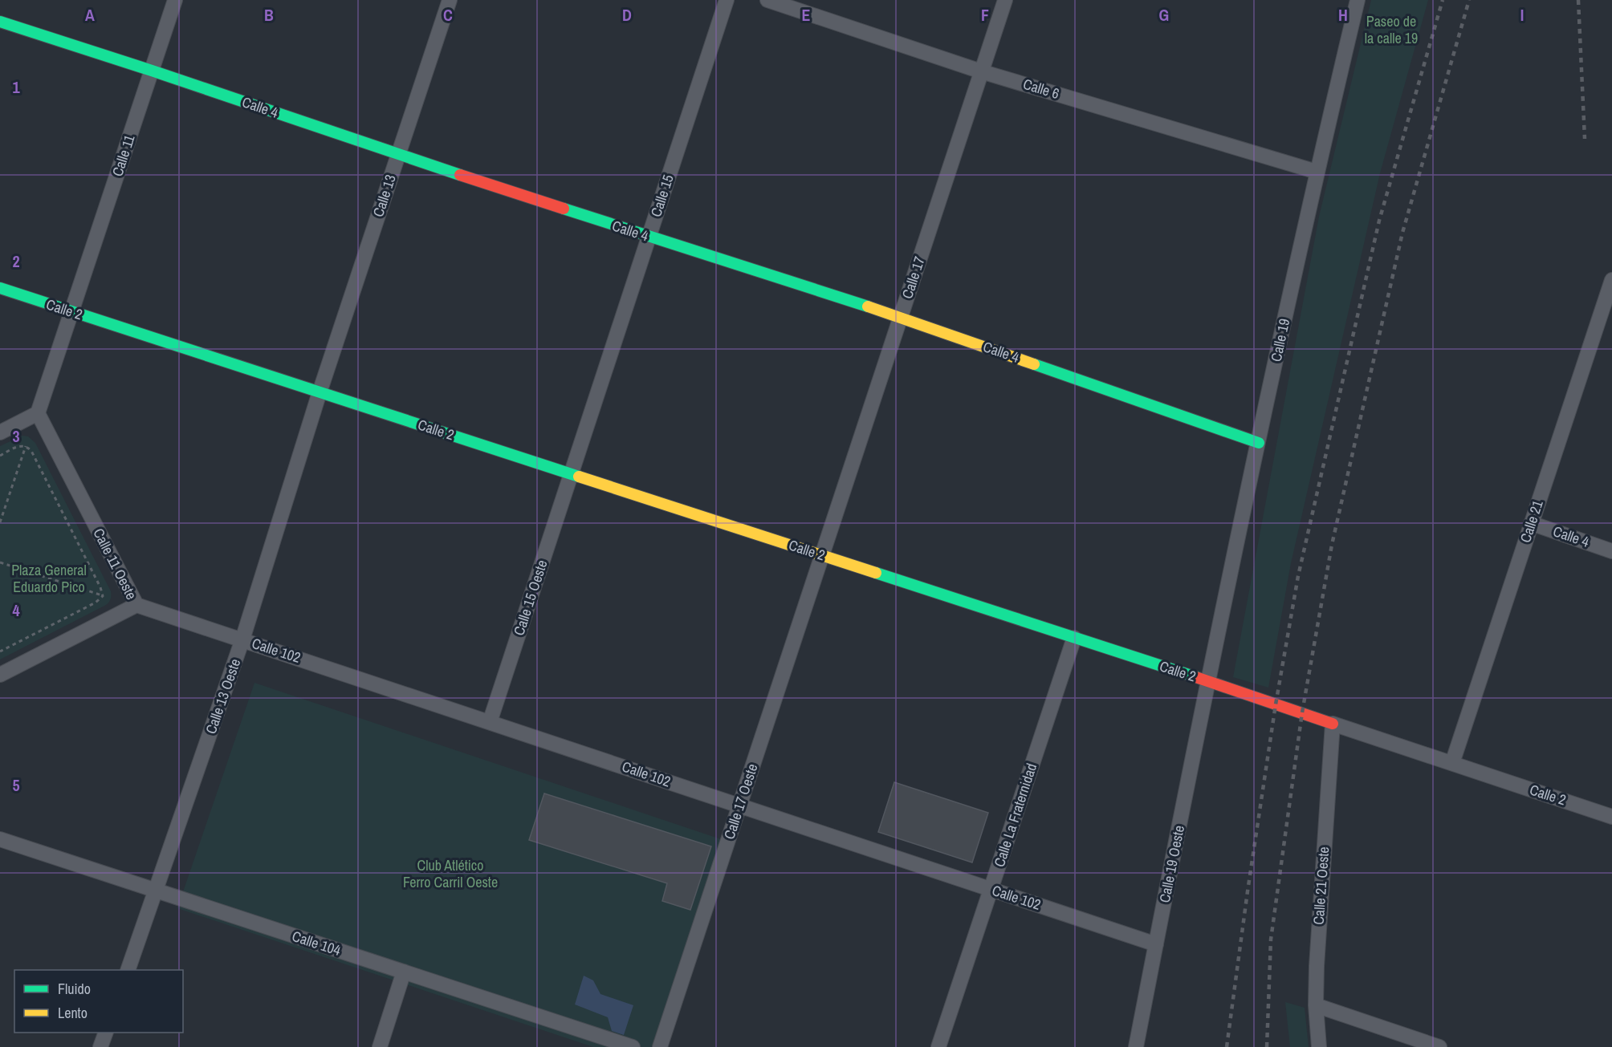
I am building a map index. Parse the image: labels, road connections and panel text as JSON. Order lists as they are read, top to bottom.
{
  "streets": {
    "street": [
      "Calle 6",
      "Calle 4",
      "Calle 11",
      "Calle 13",
      "Calle 15",
      "Calle 17",
      "Calle 2",
      "Calle 19",
      "Calle 21",
      "Calle 11 Oeste",
      "Calle 15 Oeste",
      "Calle 102",
      "Calle 13 Oeste",
      "Calle 17 Oeste",
      "Calle La Fraternidad",
      "Calle 19 Oeste",
      "Calle 21 Oeste",
      "Calle 104"
    ]
  },
  "crossings": [
    ["Calle 6", "Calle 17"],
    ["Calle 6", "Calle 19"],
    ["Calle 4", "Calle 11"],
    ["Calle 4", "Calle 13"],
    ["Calle 4", "Calle 15"],
    ["Calle 4", "Calle 17"],
    ["Calle 4", "Calle 19"],
    ["Calle 4", "Calle 21"],
    ["Calle 11", "Calle 2"],
    ["Calle 13", "Calle 2"],
    ["Calle 13", "Calle 13 Oeste"],
    ["Calle 15", "Calle 2"],
    ["Calle 15", "Calle 15 Oeste"],
    ["Calle 17", "Calle 2"],
    ["Calle 17", "Calle 17 Oeste"],
    ["Calle 2", "Calle 19"],
    ["Calle 2", "Calle 21"],
    ["Calle 2", "Calle 15 Oeste"],
    ["Calle 2", "Calle 13 Oeste"],
    ["Calle 2", "Calle 17 Oeste"],
    ["Calle 2", "Calle La Fraternidad"],
    ["Calle 2", "Calle 19 Oeste"],
    ["Calle 2", "Calle 21 Oeste"],
    ["Calle 19", "Calle 19 Oeste"],
    ["Calle 11 Oeste", "Calle 102"],
    ["Calle 15 Oeste", "Calle 102"],
    ["Calle 102", "Calle 13 Oeste"],
    ["Calle 102", "Calle 17 Oeste"],
    ["Calle 102", "Calle La Fraternidad"],
    ["Calle 102", "Calle 19 Oeste"],
    ["Calle 13 Oeste", "Calle 104"]
  ],
  "parks": ["Paseo de la calle 19", "Plaza General Eduardo Pico", "Club Atlético Ferro Carril Oeste"],
  "legend": ["Fluido", "Lento"],
  "grid": {
    "columns": [
      "A",
      "B",
      "C",
      "D",
      "E",
      "F",
      "G",
      "H",
      "I"
    ],
    "rows": [
      "1",
      "2",
      "3",
      "4",
      "5"
    ]
  }
}
